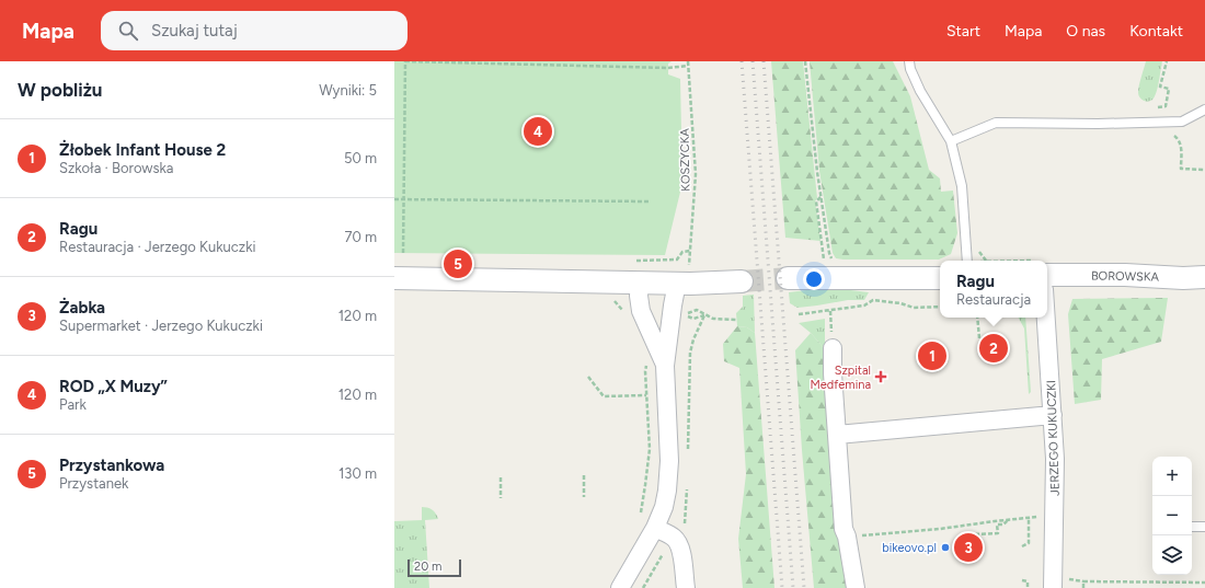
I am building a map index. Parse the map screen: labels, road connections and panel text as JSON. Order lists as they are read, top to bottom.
{
  "streets": {
    "street": ["BOROWSKA", "JERZEGO KUKUCZKI"],
    "path": ["KOSZYCKA"]
  },
  "places": {
    "health": ["Szpital Medfemina"],
    "other": ["bikeovo.pl"]
  },
  "scale_bar": "20 m",
  "page": {
    "header": "Mapa",
    "search": "Szukaj tutaj",
    "nav": [
      "Start",
      "Mapa",
      "O nas",
      "Kontakt"
    ],
    "heading": ["W pobliżu", "Wyniki: 5"],
    "pins": [
      "4",
      "5",
      "2",
      "1",
      "3"
    ],
    "list": [
      {
        "mark": "1",
        "name": "Żłobek Infant House 2",
        "note": "Szkoła · Borowska",
        "value": "50 m"
      },
      {
        "mark": "2",
        "name": "Ragu",
        "note": "Restauracja · Jerzego Kukuczki",
        "value": "70 m"
      },
      {
        "mark": "3",
        "name": "Żabka",
        "note": "Supermarket · Jerzego Kukuczki",
        "value": "120 m"
      },
      {
        "mark": "4",
        "name": "ROD „X Muzy”",
        "note": "Park",
        "value": "120 m"
      },
      {
        "mark": "5",
        "name": "Przystankowa",
        "note": "Przystanek",
        "value": "130 m"
      }
    ],
    "popup": ["Ragu", "Restauracja"],
    "map_buttons": ["+", "−"],
    "scale": "20 m"
  }
}
